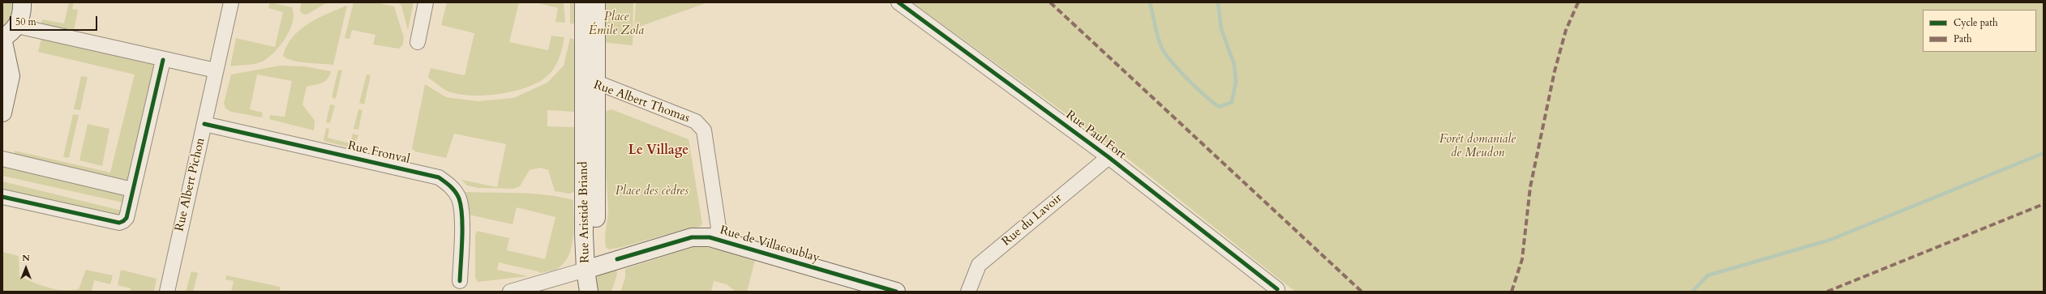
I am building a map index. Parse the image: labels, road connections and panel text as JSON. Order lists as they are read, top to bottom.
{
  "streets": {
    "street": [
      "Rue Albert Thomas",
      "Rue Paul Fort",
      "Rue Fronval",
      "Rue Albert Pichon",
      "Rue Aristide Briand",
      "Rue du Lavoir",
      "Rue de Villacoublay"
    ]
  },
  "crossings": [
    ["Rue Albert Thomas", "Rue Aristide Briand"],
    ["Rue Albert Thomas", "Rue de Villacoublay"],
    ["Rue Paul Fort", "Rue du Lavoir"],
    ["Rue Fronval", "Rue Albert Pichon"],
    ["Rue Aristide Briand", "Rue de Villacoublay"]
  ],
  "districts": ["Le Village"],
  "parks": ["Place Émile Zola", "Forêt domaniale de Meudon", "Place des cèdres"],
  "legend": ["Cycle path", "Path"],
  "scale_bar": "50 m",
  "north": "top"
}
